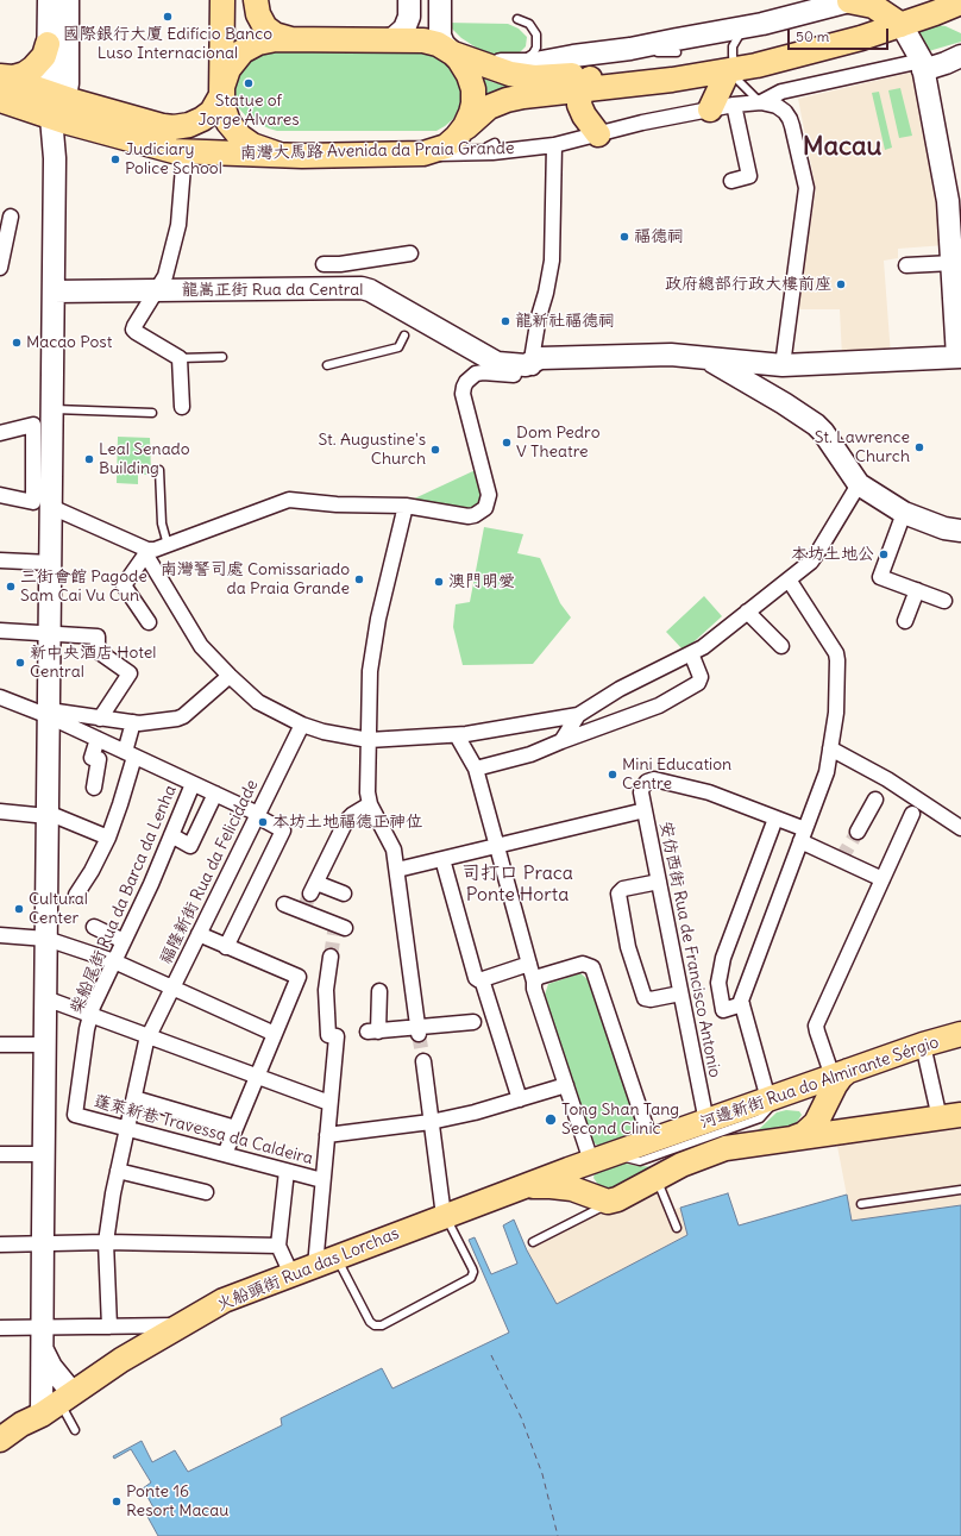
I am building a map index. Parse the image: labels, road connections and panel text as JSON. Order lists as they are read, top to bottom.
{
  "streets": {
    "main road": ["南灣大馬路 Avenida da Praia Grande", "河邊新街 Rua do Almirante Sérgio", "火船頭街 Rua das Lorchas"],
    "street": [
      "龍嵩正街 Rua da Central",
      "福隆新街 Rua da Felicidade",
      "柴船尾街 Rua da Barca da Lenha",
      "安仿西街 Rua de Francisco Antonio",
      "蓬萊新巷 Travessa da Caldeira"
    ]
  },
  "crossings": [
    ["福隆新街 Rua da Felicidade", "蓬萊新巷 Travessa da Caldeira"],
    ["柴船尾街 Rua da Barca da Lenha", "蓬萊新巷 Travessa da Caldeira"],
    ["安仿西街 Rua de Francisco Antonio", "河邊新街 Rua do Almirante Sérgio"],
    ["河邊新街 Rua do Almirante Sérgio", "火船頭街 Rua das Lorchas"]
  ],
  "districts": ["Macau", "司打口 Praca Ponte Horta"],
  "places": [
    "國際銀行大廈 Edifício Banco Luso Internacional",
    "Statue of Jorge Álvares",
    "Judiciary Police School",
    "福德祠",
    "政府總部行政大樓前座",
    "龍新社福德祠",
    "Macao Post",
    "Dom Pedro V Theatre",
    "St. Lawrence Church",
    "St. Augustine's Church",
    "Leal Senado Building",
    "本坊土地公",
    "南灣警司處 Comissariado da Praia Grande",
    "澳門明愛",
    "三街會館 Pagode Sam Cai Vu Cun",
    "新中央酒店 Hotel Central",
    "Mini Education Centre",
    "本坊土地福德正神位",
    "Cultural Center",
    "Tong Shan Tang Second Clinic",
    "Ponte 16 Resort Macau"
  ],
  "scale_bar": "50 m"
}
